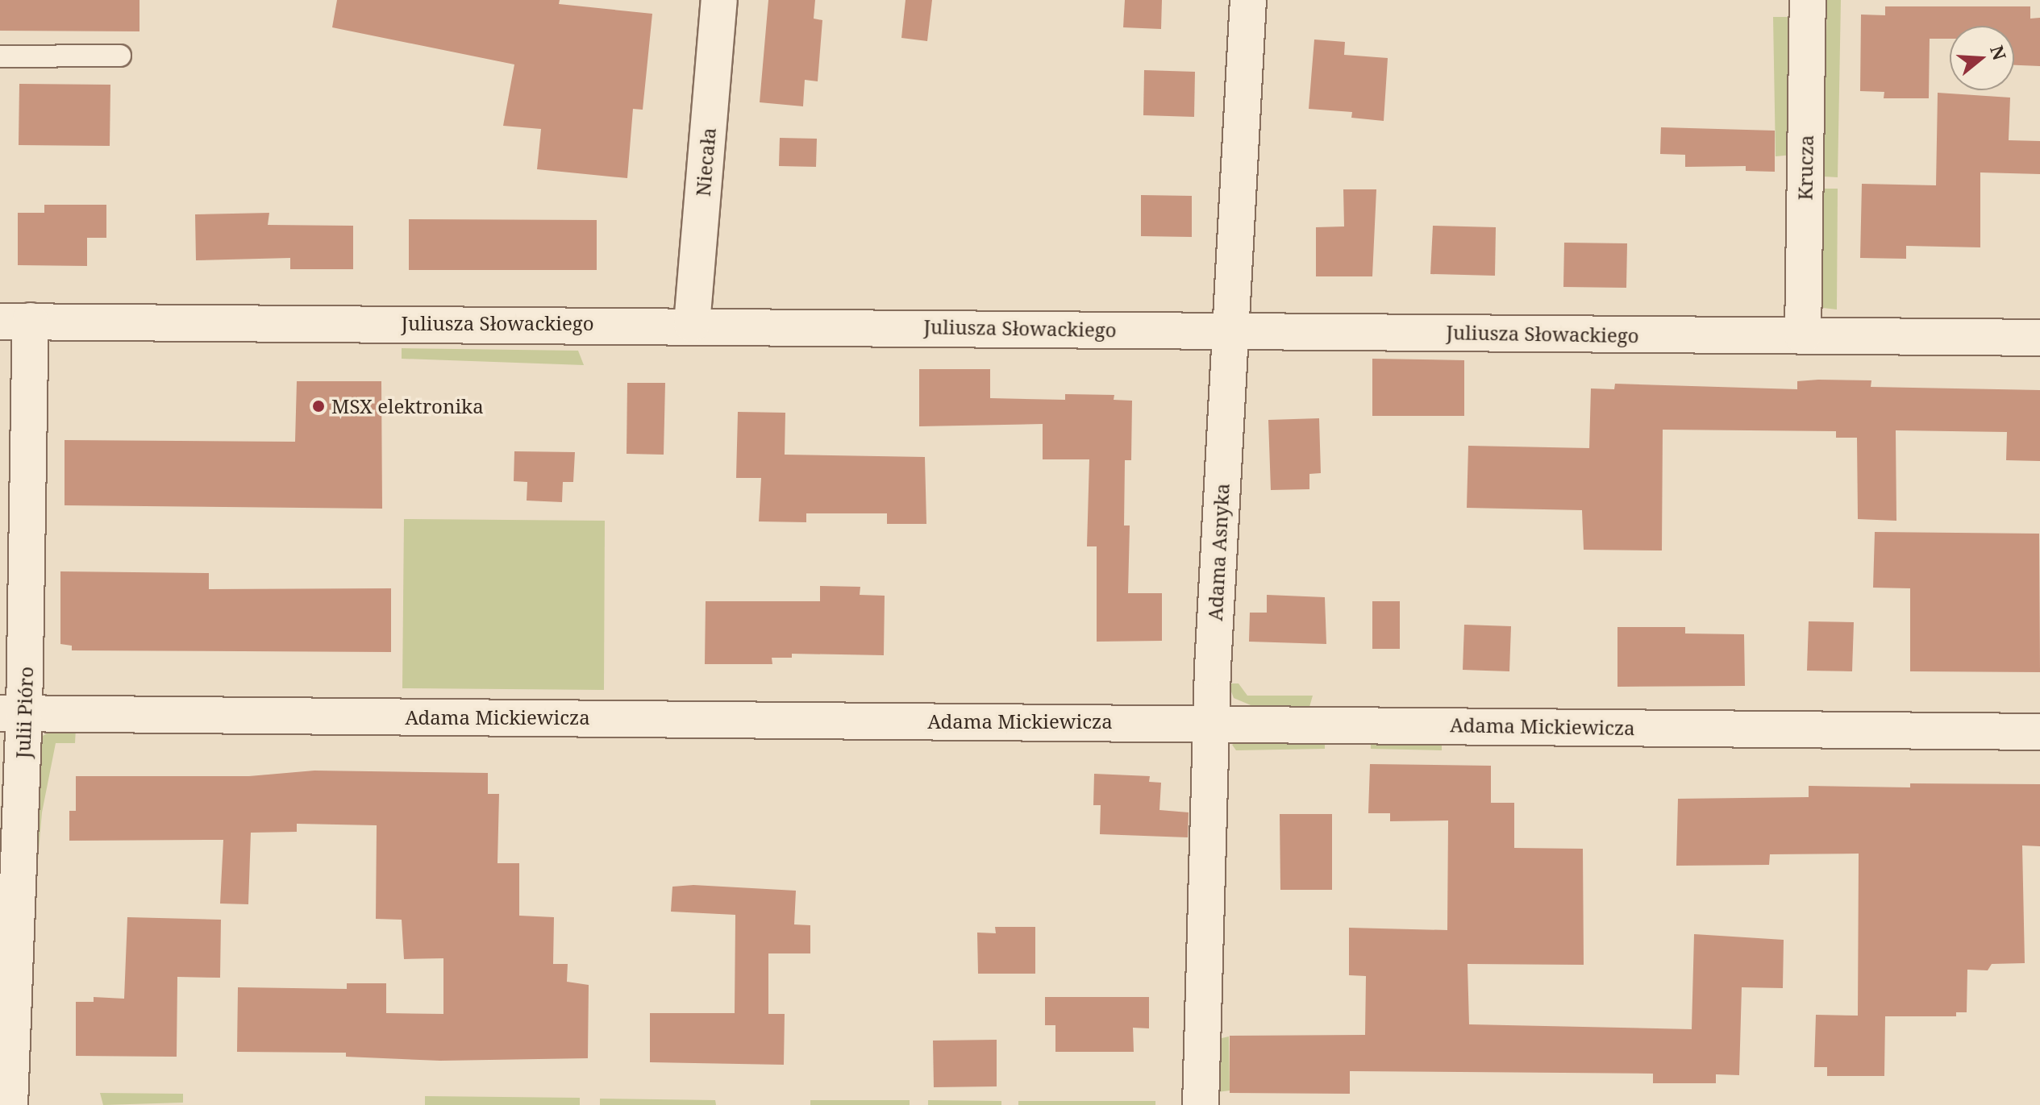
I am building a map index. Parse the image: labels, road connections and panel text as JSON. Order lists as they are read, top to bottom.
{
  "streets": {
    "street": [
      "Niecała",
      "Krucza",
      "Juliusza Słowackiego",
      "Adama Asnyka",
      "Julii Pióro",
      "Adama Mickiewicza"
    ]
  },
  "crossings": [
    ["Niecała", "Juliusza Słowackiego"],
    ["Krucza", "Juliusza Słowackiego"],
    ["Juliusza Słowackiego", "Adama Asnyka"],
    ["Juliusza Słowackiego", "Julii Pióro"],
    ["Adama Asnyka", "Adama Mickiewicza"],
    ["Julii Pióro", "Adama Mickiewicza"]
  ],
  "places": ["MSX elektronika"],
  "north": "right"
}
